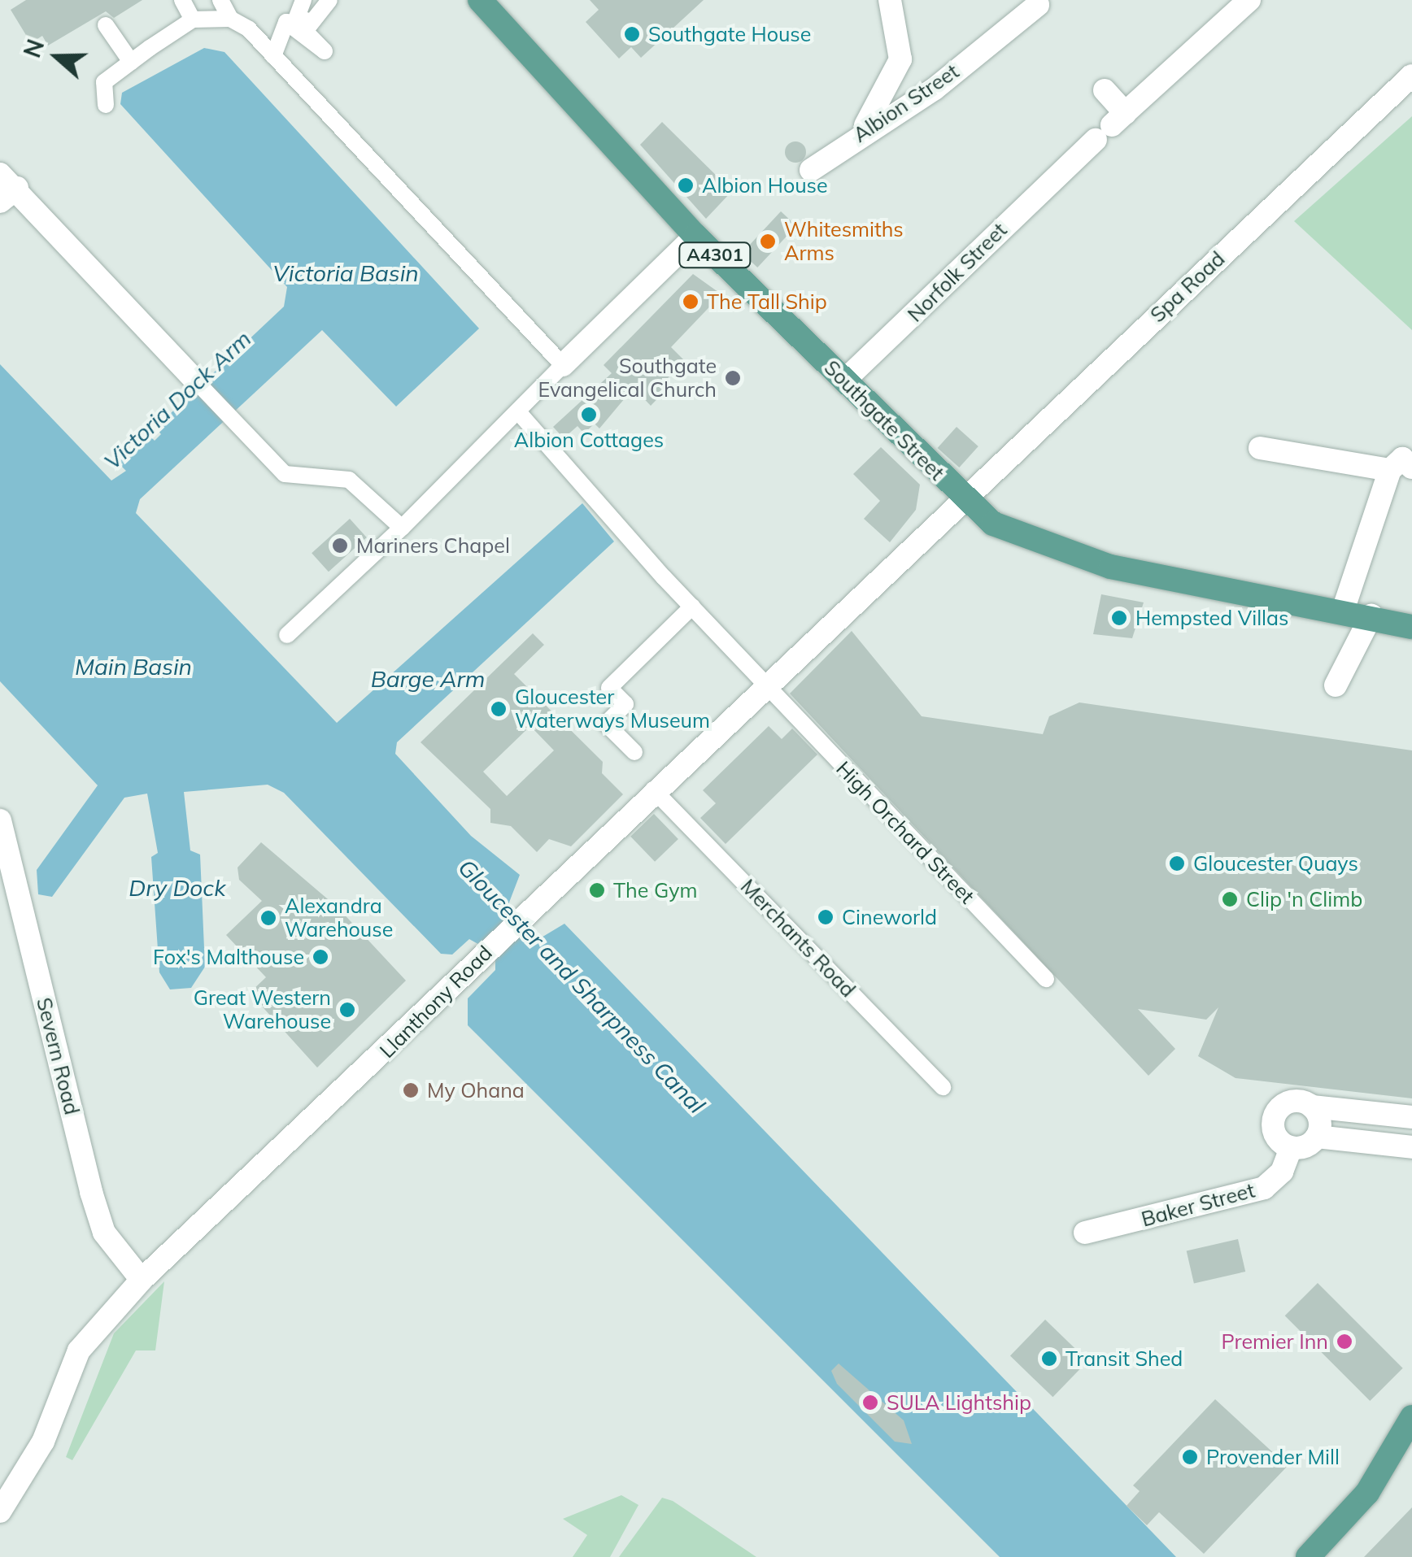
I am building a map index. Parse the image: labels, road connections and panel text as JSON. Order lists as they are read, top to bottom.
{
  "streets": {
    "main road": ["A4301", "Southgate Street"],
    "street": [
      "Albion Street",
      "Norfolk Street",
      "Spa Road",
      "High Orchard Street",
      "Merchants Road",
      "Llanthony Road",
      "Severn Road",
      "Baker Street"
    ]
  },
  "crossings": [
    ["Norfolk Street", "Southgate Street"],
    ["Spa Road", "Southgate Street"],
    ["Spa Road", "Llanthony Road"],
    ["Southgate Street", "Llanthony Road"],
    ["High Orchard Street", "Llanthony Road"],
    ["Merchants Road", "Llanthony Road"],
    ["Llanthony Road", "Severn Road"]
  ],
  "water": [
    "Victoria Basin",
    "Victoria Dock Arm",
    "Main Basin",
    "Barge Arm",
    "Dry Dock",
    "Gloucester and Sharpness Canal"
  ],
  "places": [
    "Southgate House",
    "Albion House",
    "Whitesmiths Arms",
    "The Tall Ship",
    "Southgate Evangelical Church",
    "Albion Cottages",
    "Mariners Chapel",
    "Hempsted Villas",
    "Gloucester Waterways Museum",
    "Gloucester Quays",
    "The Gym",
    "Clip 'n Climb",
    "Cineworld",
    "Alexandra Warehouse",
    "Fox's Malthouse",
    "Great Western Warehouse",
    "My Ohana",
    "Premier Inn",
    "Transit Shed",
    "SULA Lightship",
    "Provender Mill"
  ],
  "north": "left"
}
